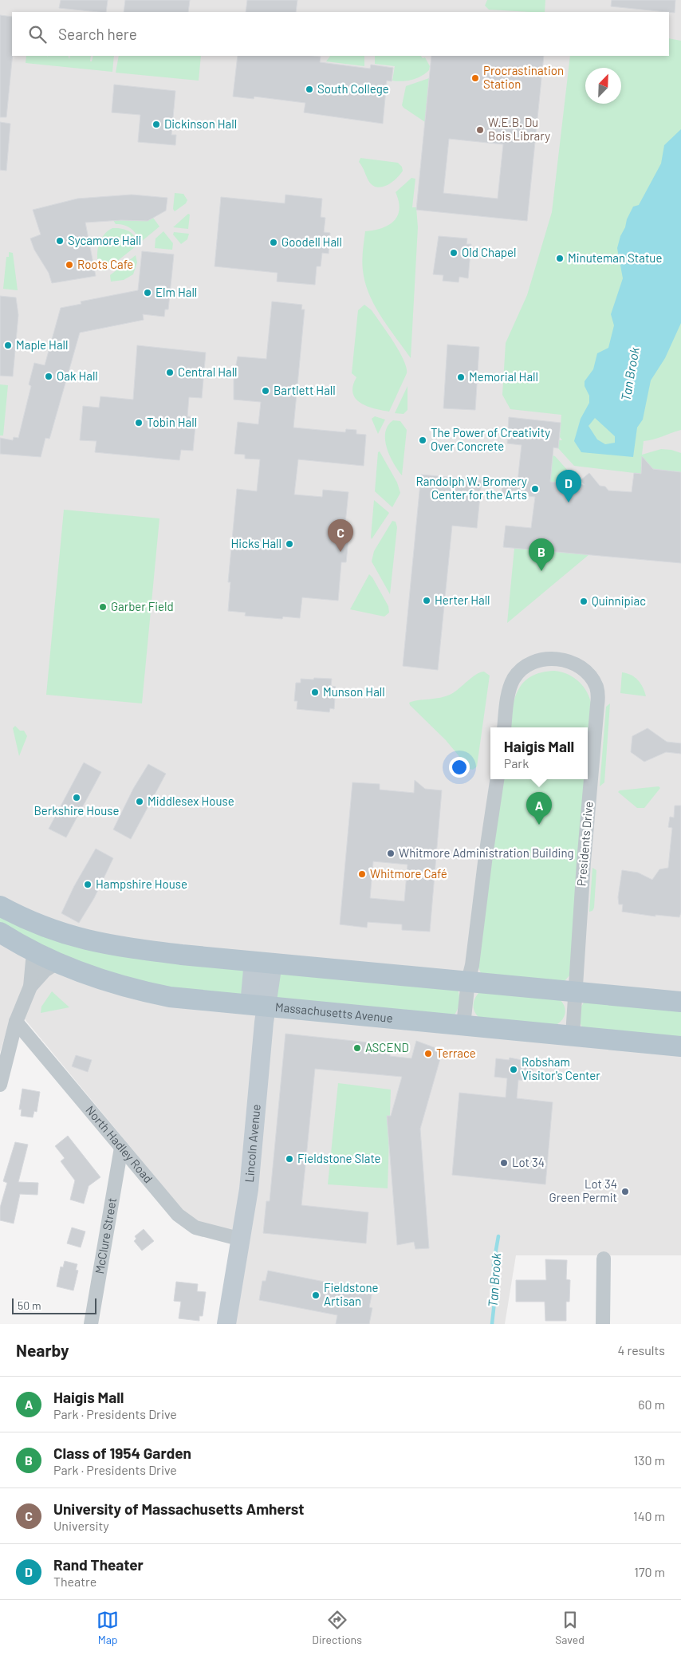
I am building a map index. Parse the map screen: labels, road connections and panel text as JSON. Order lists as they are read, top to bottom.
{
  "streets": {
    "main road": ["Massachusetts Avenue"],
    "street": [
      "Presidents Drive",
      "Lincoln Avenue",
      "North Hadley Road",
      "McClure Street"
    ]
  },
  "crossings": [
    ["Presidents Drive", "Massachusetts Avenue"],
    ["Massachusetts Avenue", "Lincoln Avenue"],
    ["Lincoln Avenue", "North Hadley Road"],
    ["North Hadley Road", "McClure Street"]
  ],
  "water": ["Tan Brook"],
  "places": [
    "Procrastination Station",
    "South College",
    "Dickinson Hall",
    "W.E.B. Du Bois Library",
    "Sycamore Hall",
    "Goodell Hall",
    "Old Chapel",
    "Minuteman Statue",
    "Roots Cafe",
    "Elm Hall",
    "Maple Hall",
    "Central Hall",
    "Oak Hall",
    "Memorial Hall",
    "Bartlett Hall",
    "Tobin Hall",
    "The Power of Creativity Over Concrete",
    "Randolph W. Bromery Center for the Arts",
    "Hicks Hall",
    "Herter Hall",
    "Quinnipiac",
    "Garber Field",
    "Munson Hall",
    "Berkshire House",
    "Middlesex House",
    "Whitmore Administration Building",
    "Whitmore Café",
    "Hampshire House",
    "ASCEND",
    "Terrace",
    "Robsham Visitor's Center",
    "Fieldstone Slate",
    "Lot 34",
    "Lot 34 Green Permit",
    "Fieldstone Artisan"
  ],
  "scale_bar": "50 m",
  "north": "top right",
  "page": {
    "search": "Search here",
    "pins": [
      "D",
      "C",
      "B",
      "A"
    ],
    "popup": ["Haigis Mall", "Park"],
    "scale": "50 m",
    "heading": ["Nearby", "4 results"],
    "list": [
      {
        "mark": "A",
        "name": "Haigis Mall",
        "note": "Park · Presidents Drive",
        "value": "60 m"
      },
      {
        "mark": "B",
        "name": "Class of 1954 Garden",
        "note": "Park · Presidents Drive",
        "value": "130 m"
      },
      {
        "mark": "C",
        "name": "University of Massachusetts Amherst",
        "note": "University",
        "value": "140 m"
      },
      {
        "mark": "D",
        "name": "Rand Theater",
        "note": "Theatre",
        "value": "170 m"
      }
    ],
    "nav": ["Map", "Directions", "Saved"]
  }
}
